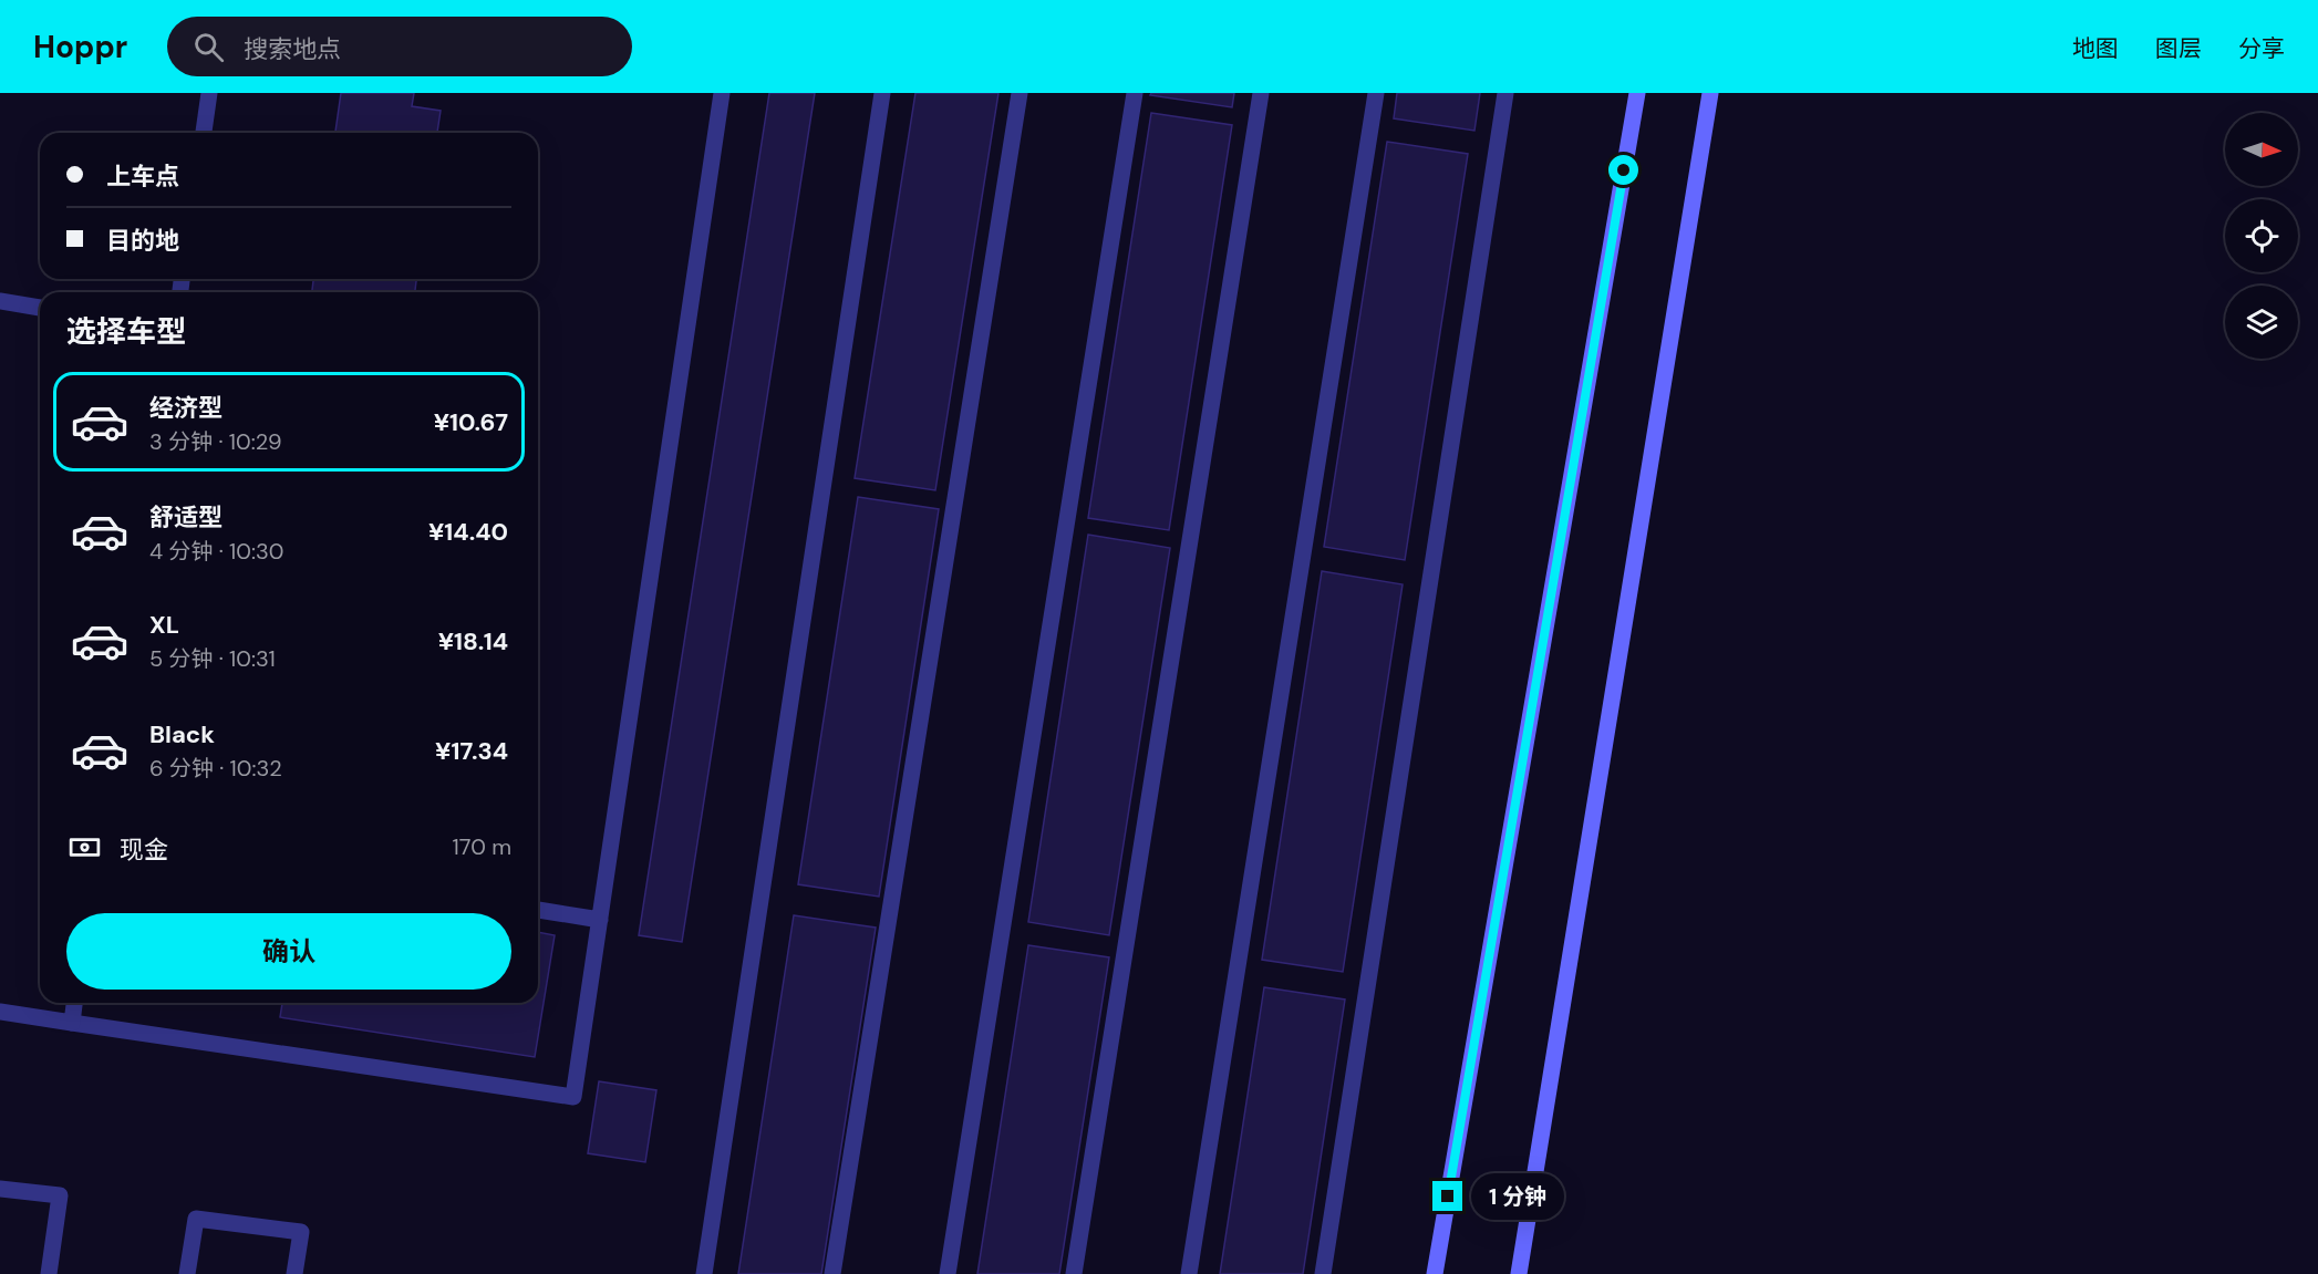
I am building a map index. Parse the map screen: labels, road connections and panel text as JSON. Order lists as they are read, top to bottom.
{
  "north": "right",
  "page": {
    "header": "Hoppr",
    "search": "搜索地点",
    "nav": ["地图", "图层", "分享"],
    "banner": ["上车点", "目的地"],
    "heading": "选择车型",
    "list": [
      {
        "name": "经济型",
        "note": "3 分钟 · 10:29",
        "value": "¥10.67"
      },
      {
        "name": "舒适型",
        "note": "4 分钟 · 10:30",
        "value": "¥14.40"
      },
      {
        "name": "XL",
        "note": "5 分钟 · 10:31",
        "value": "¥18.14"
      },
      {
        "name": "Black",
        "note": "6 分钟 · 10:32",
        "value": "¥17.34"
      }
    ],
    "pay": ["现金", "170 m"],
    "buttons": "确认",
    "bubble": "1 分钟"
  }
}
